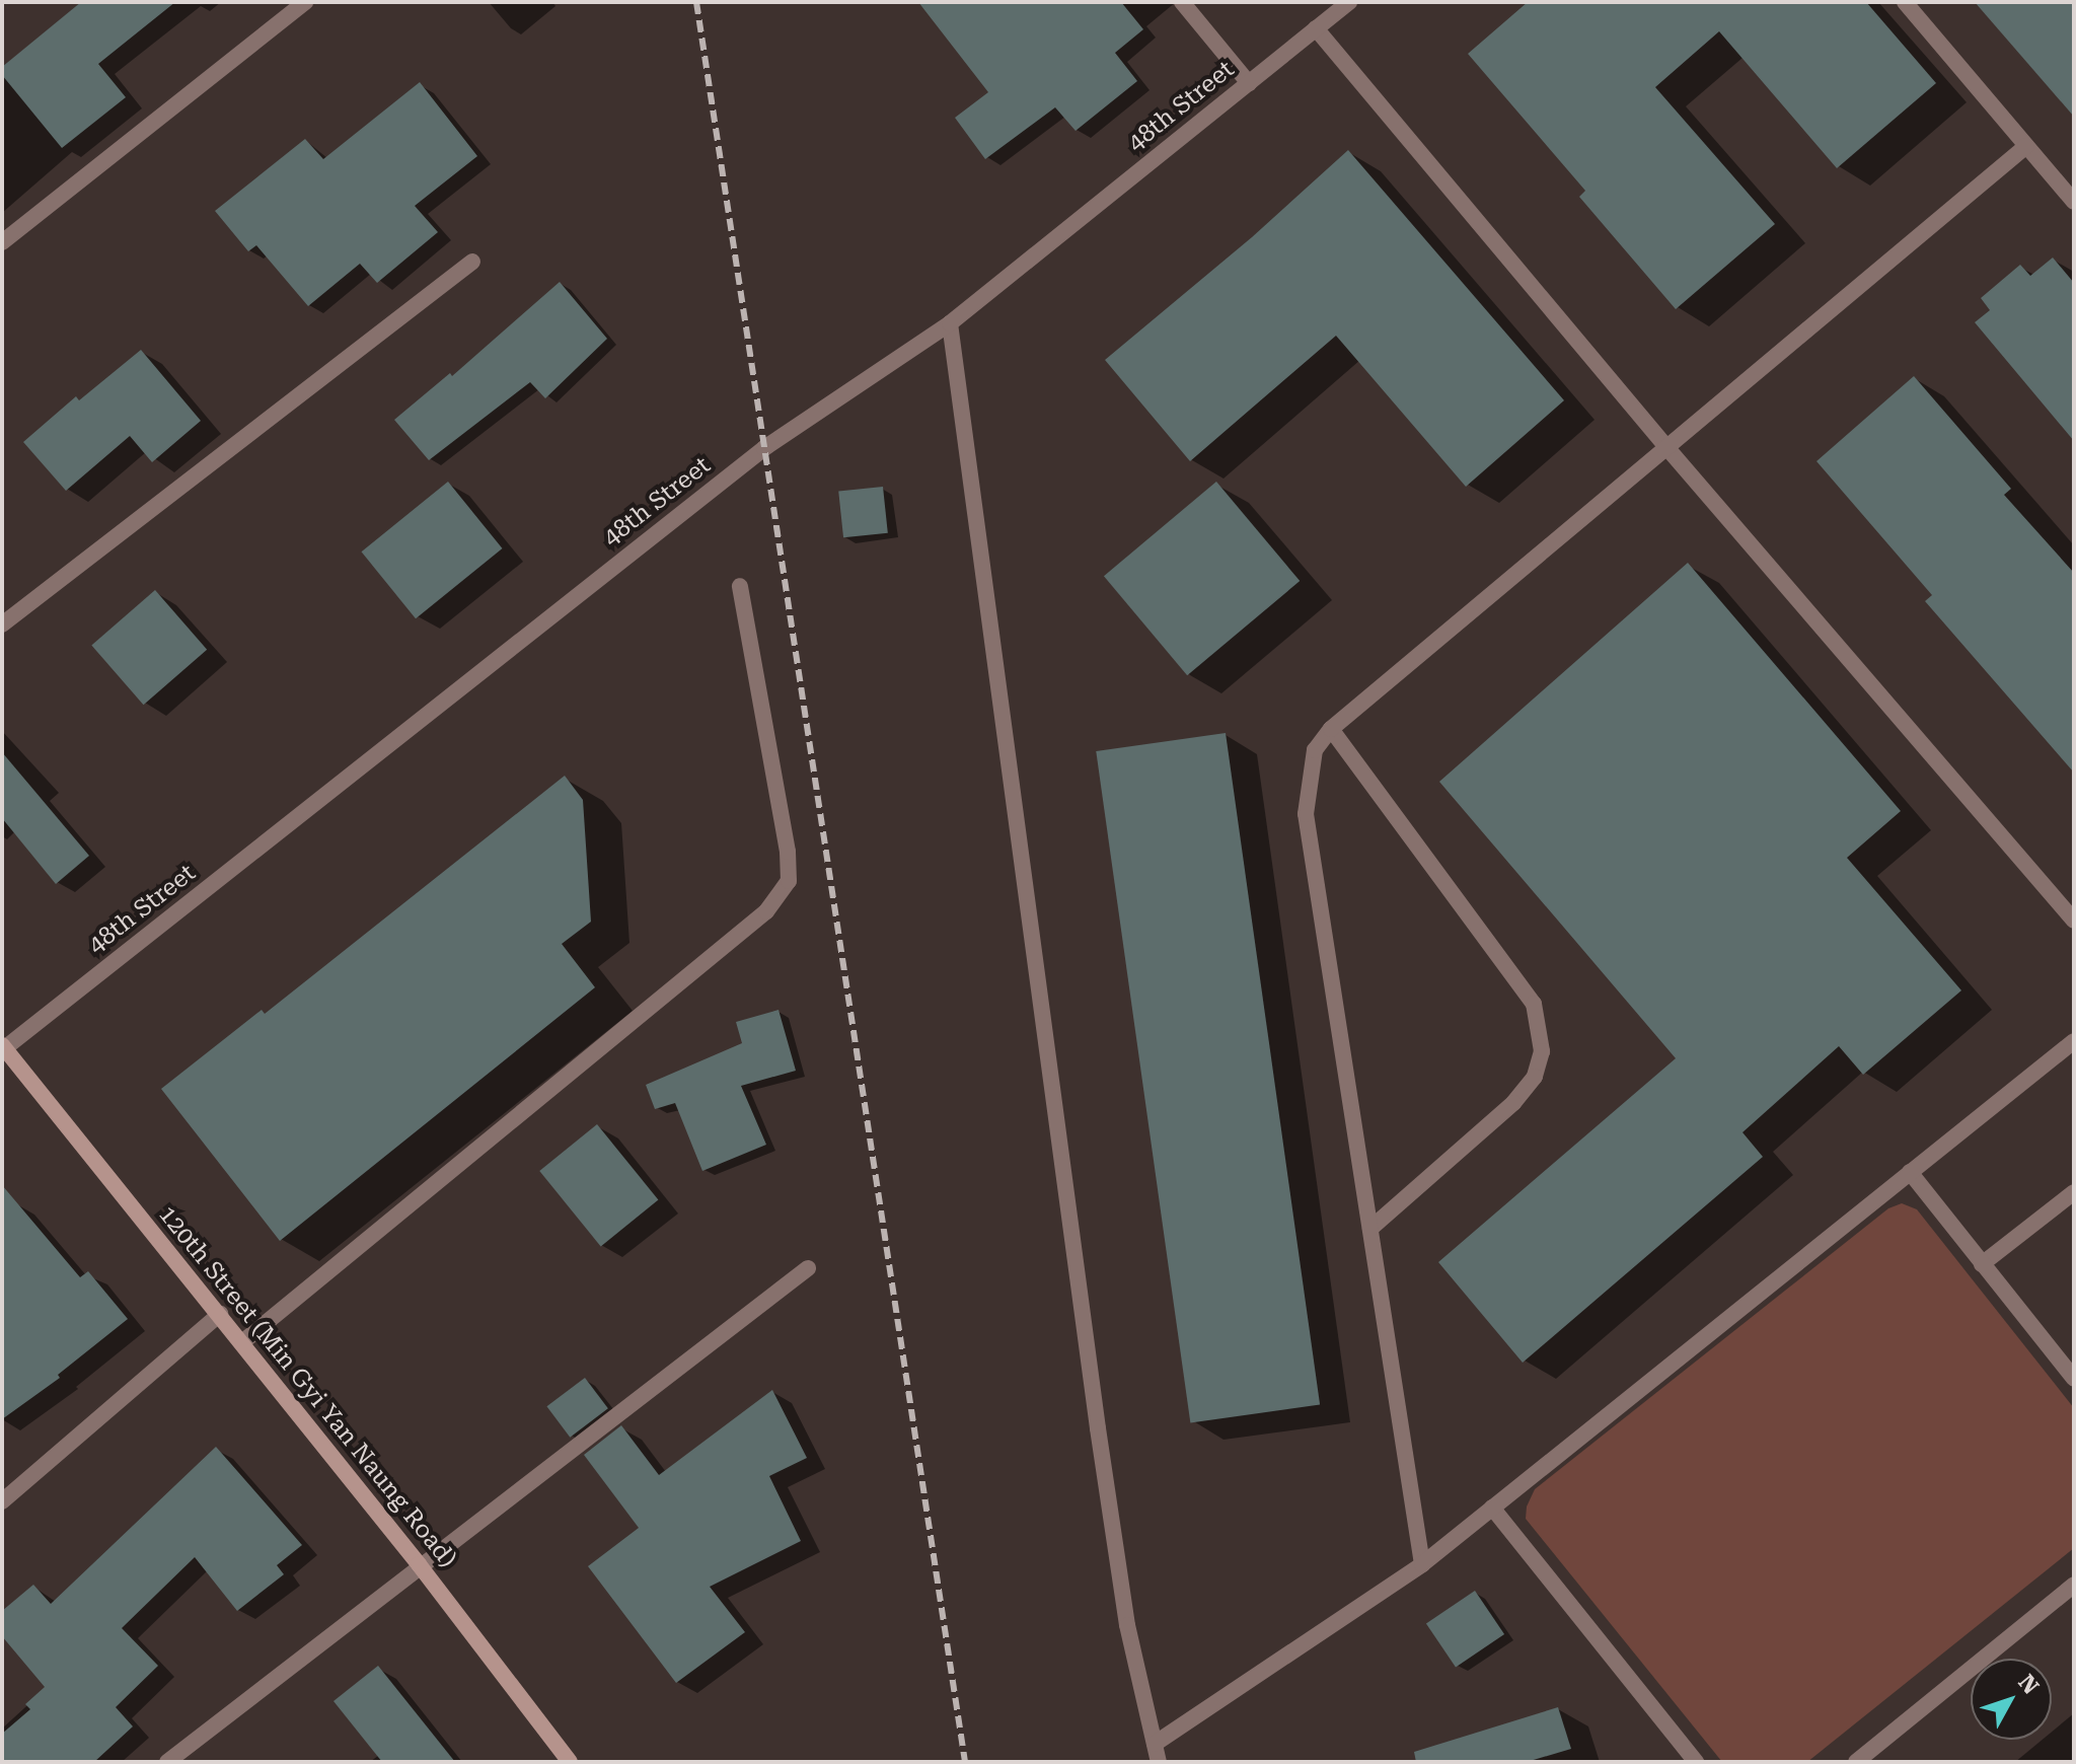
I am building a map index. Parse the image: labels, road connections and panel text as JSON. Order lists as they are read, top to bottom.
{
  "streets": {
    "street": ["48th Street", "120th Street (Min Gyi Yan Naung Road)"]
  },
  "crossings": [
    ["48th Street", "120th Street (Min Gyi Yan Naung Road)"]
  ],
  "north": "top right"
}
